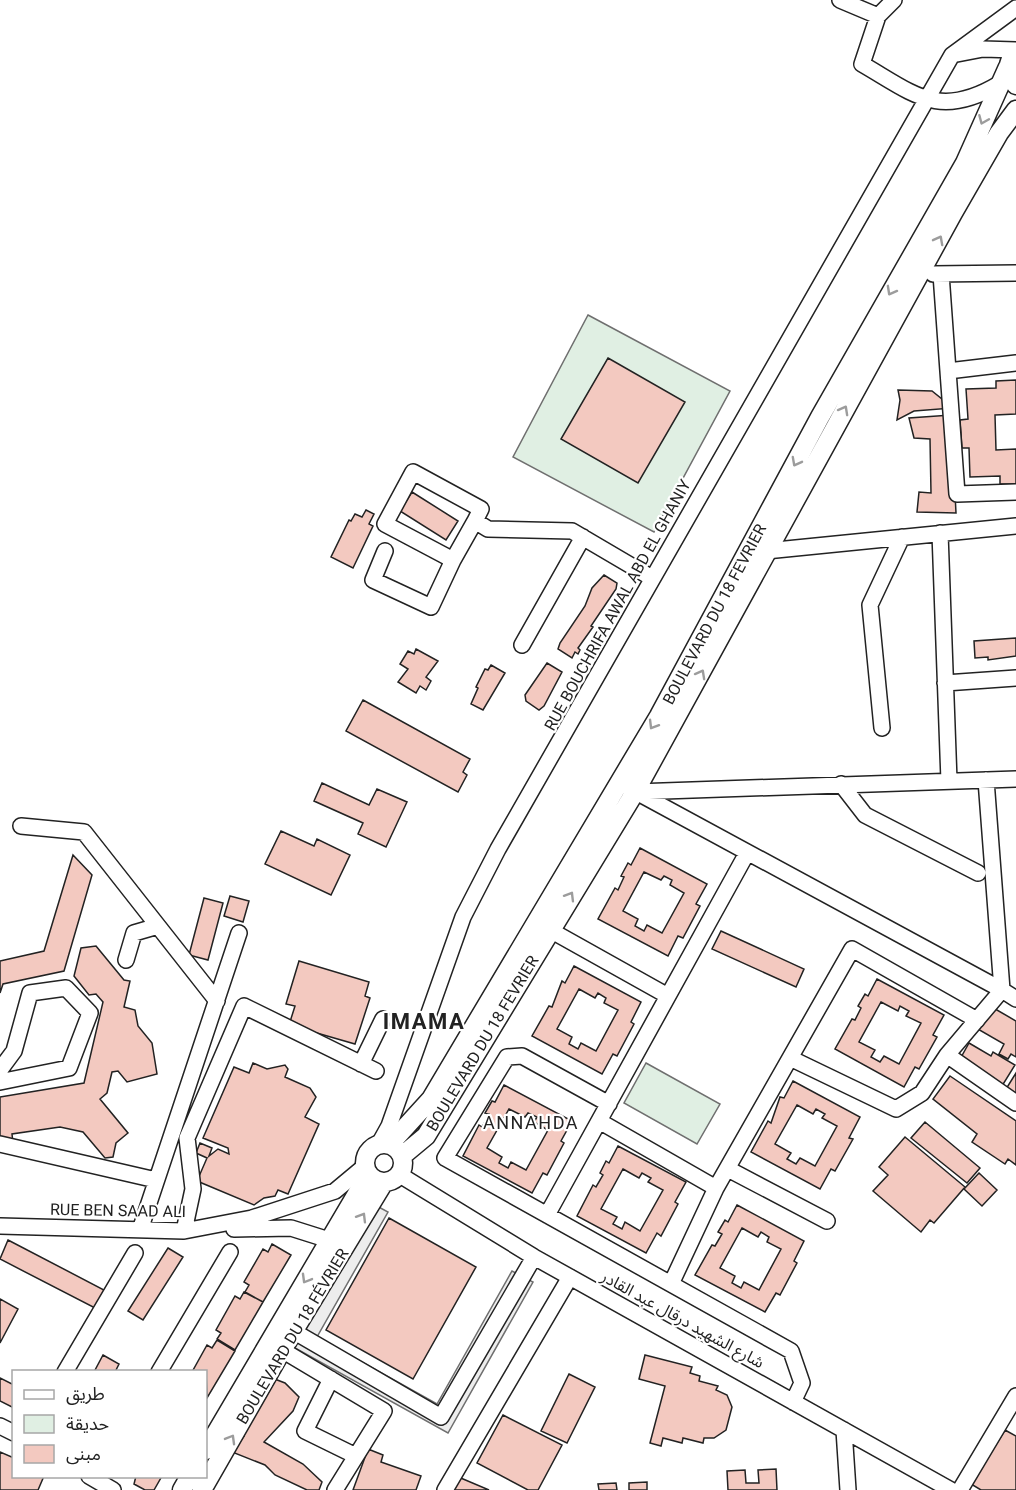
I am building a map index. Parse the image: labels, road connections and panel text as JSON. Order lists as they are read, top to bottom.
{
  "streets": {
    "main road": ["BOULEVARD DU 18 FEVRIER", "BOULEVARD DU 18 FÉVRIER"],
    "street": ["RUE BOUCHRIFA AWAL ABD EL GHANIY", "RUE BEN SAAD ALI", "شارع الشهيد درقال عبد القادر"]
  },
  "crossings": [
    ["RUE BOUCHRIFA AWAL ABD EL GHANIY", "BOULEVARD DU 18 FEVRIER"],
    ["RUE BEN SAAD ALI", "شارع الشهيد درقال عبد القادر"],
    ["RUE BEN SAAD ALI", "BOULEVARD DU 18 FÉVRIER"],
    ["شارع الشهيد درقال عبد القادر", "BOULEVARD DU 18 FÉVRIER"]
  ],
  "districts": ["IMAMA", "ANNAHDA"],
  "legend": ["طريق", "حديقة", "مبنى"]
}
